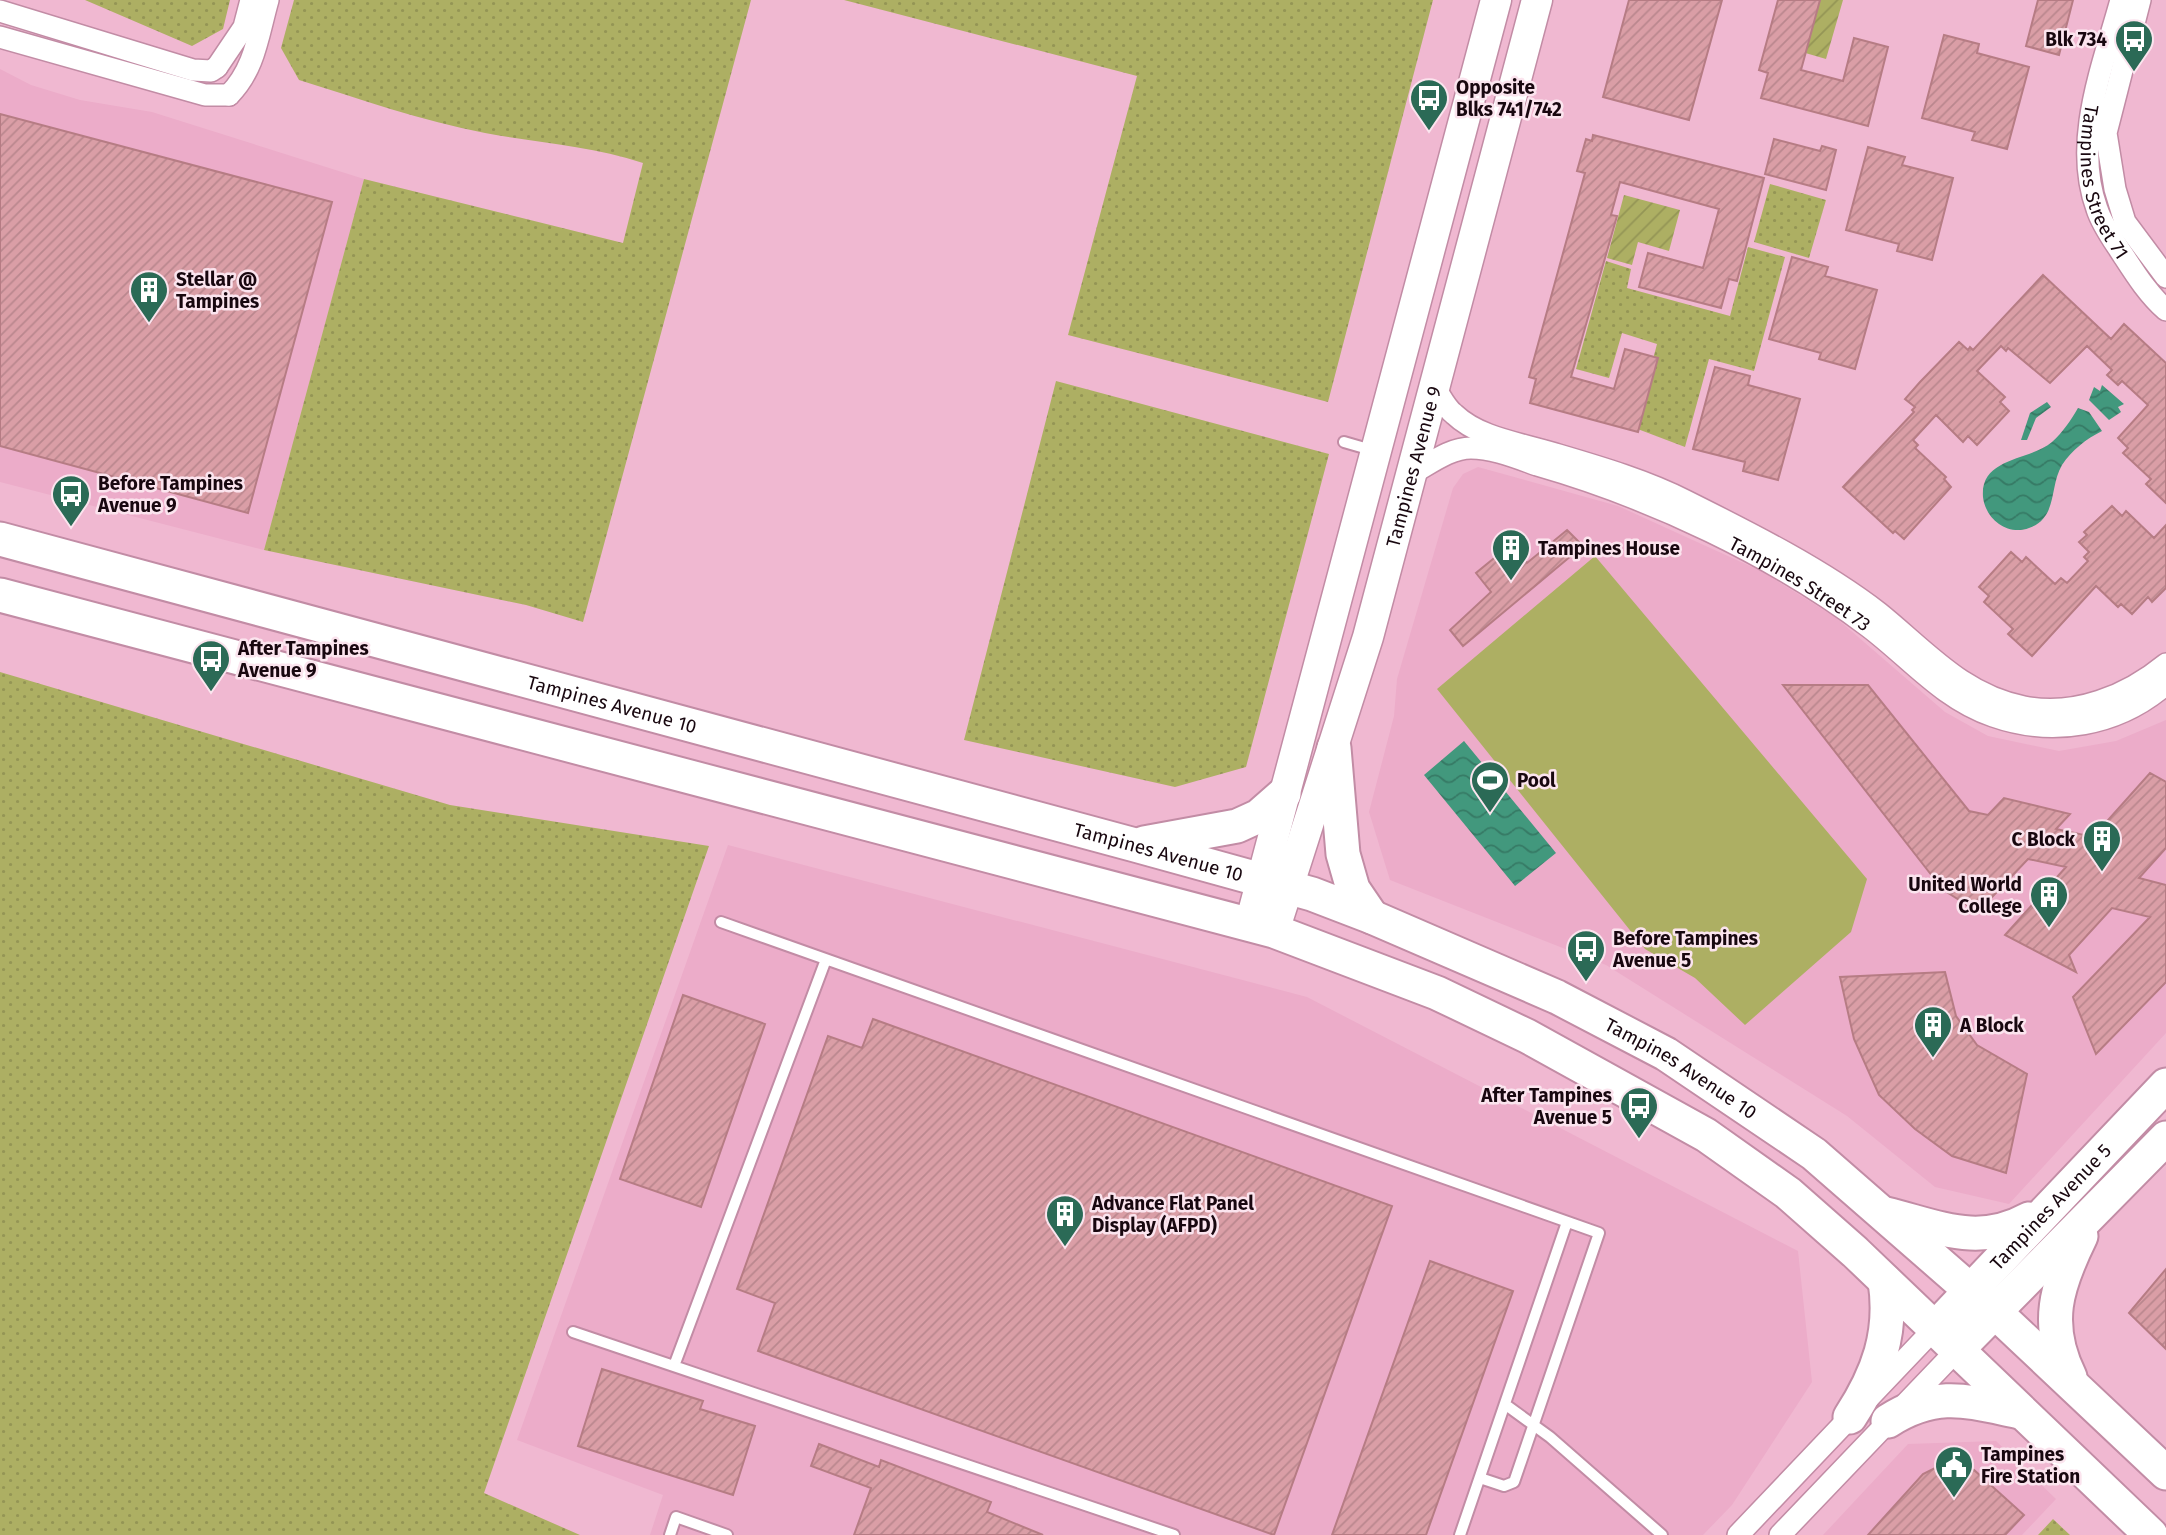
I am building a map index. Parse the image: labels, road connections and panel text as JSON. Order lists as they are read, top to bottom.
{
  "streets": {
    "main road": ["Tampines Avenue 9", "Tampines Avenue 10", "Tampines Avenue 5"],
    "street": ["Tampines Street 71", "Tampines Street 73"]
  },
  "crossings": [
    ["Tampines Avenue 9", "Tampines Street 73"],
    ["Tampines Avenue 9", "Tampines Avenue 10"],
    ["Tampines Avenue 10", "Tampines Avenue 5"]
  ],
  "places": {
    "bus stop": [
      "Blk 734",
      "Opposite Blks 741/742",
      "Before Tampines Avenue 9",
      "After Tampines Avenue 9",
      "Before Tampines Avenue 5",
      "After Tampines Avenue 5"
    ],
    "building": [
      "Stellar @ Tampines",
      "Tampines House",
      "C Block",
      "United World College",
      "A Block",
      "Advance Flat Panel Display (AFPD)"
    ],
    "sports": ["Pool"],
    "public building": ["Tampines Fire Station"]
  }
}
